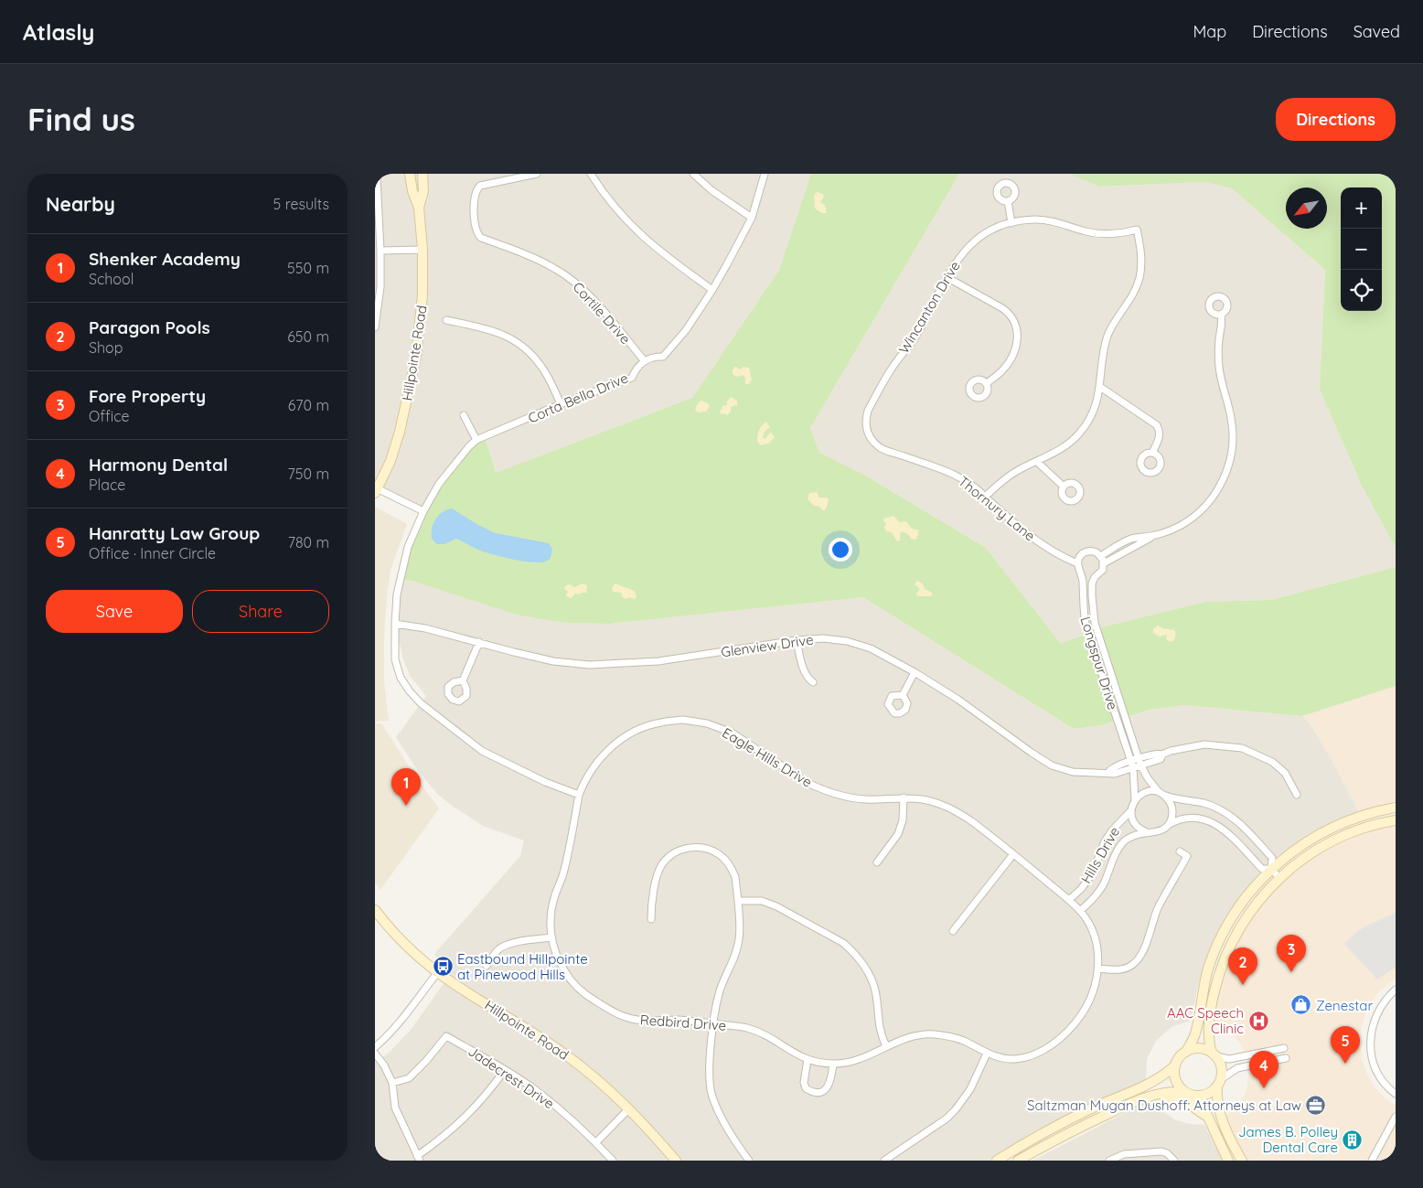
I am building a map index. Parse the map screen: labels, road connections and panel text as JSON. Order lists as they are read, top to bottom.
{
  "streets": {
    "main road": ["Hillpointe Road"],
    "street": [
      "Wincanton Drive",
      "Cortile Drive",
      "Corta Bella Drive",
      "Thornury Lane",
      "Glenview Drive",
      "Longspur Drive",
      "Eagle Hills Drive",
      "Hills Drive",
      "Redbird Drive",
      "Jadecrest Drive"
    ]
  },
  "crossings": [
    ["Wincanton Drive", "Thornury Lane"],
    ["Cortile Drive", "Corta Bella Drive"],
    ["Corta Bella Drive", "Glenview Drive"],
    ["Corta Bella Drive", "Eagle Hills Drive"],
    ["Corta Bella Drive", "Redbird Drive"],
    ["Thornury Lane", "Longspur Drive"],
    ["Glenview Drive", "Longspur Drive"],
    ["Longspur Drive", "Hills Drive"],
    ["Eagle Hills Drive", "Hills Drive"],
    ["Eagle Hills Drive", "Redbird Drive"]
  ],
  "places": {
    "bus stop": ["Eastbound Hillpointe at Pinewood Hills"],
    "shop": ["Zenestar"],
    "hospital": ["AAC Speech Clinic"],
    "office": ["Saltzman Mugan Dushoff: Attorneys at Law"],
    "building": ["James B. Polley Dental Care"]
  },
  "north": "bottom left",
  "page": {
    "header": "Atlasly",
    "nav": ["Map", "Directions", "Saved"],
    "buttons": [
      "Directions",
      ["Save", "Share"]
    ],
    "title": "Find us",
    "heading": ["Nearby", "5 results"],
    "map_buttons": ["+", "−"],
    "list": [
      {
        "mark": "1",
        "name": "Shenker Academy",
        "note": "School",
        "value": "550 m"
      },
      {
        "mark": "2",
        "name": "Paragon Pools",
        "note": "Shop",
        "value": "650 m"
      },
      {
        "mark": "3",
        "name": "Fore Property",
        "note": "Office",
        "value": "670 m"
      },
      {
        "mark": "4",
        "name": "Harmony Dental",
        "note": "Place",
        "value": "750 m"
      },
      {
        "mark": "5",
        "name": "Hanratty Law Group",
        "note": "Office · Inner Circle",
        "value": "780 m"
      }
    ],
    "pins": [
      "1",
      "3",
      "2",
      "5",
      "4"
    ]
  }
}
